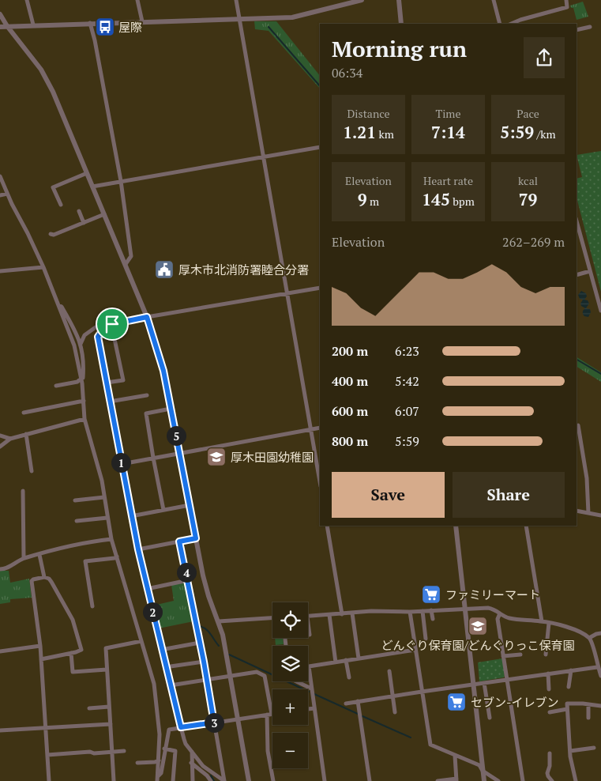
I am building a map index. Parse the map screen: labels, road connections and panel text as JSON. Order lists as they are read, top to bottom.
{
  "places": {
    "bus stop": ["屋際"],
    "public building": ["厚木市北消防署睦合分署"],
    "school or university": ["厚木田園幼稚園", "どんぐり保育園/どんぐりっこ保育園"],
    "supermarket": ["ファミリーマート", "セブン-イレブン"]
  },
  "page": {
    "heading": ["Morning run", "06:34"],
    "stats": [
      ["Distance", "1.21 km"],
      ["Time", "7:14"],
      ["Pace", "5:59 /km"],
      ["Elevation", "9 m"],
      ["Heart rate", "145 bpm"],
      ["kcal", "79"]
    ],
    "chart": ["Elevation", "262–269 m"],
    "list": [
      {
        "name": "200 m",
        "note": "6:23"
      },
      {
        "name": "400 m",
        "note": "5:42"
      },
      {
        "name": "600 m",
        "note": "6:07"
      },
      {
        "name": "800 m",
        "note": "5:59"
      }
    ],
    "pins": [
      "5",
      "1",
      "4",
      "2",
      "3"
    ],
    "buttons": ["Save", "Share"],
    "map_buttons": ["+", "−"]
  }
}
